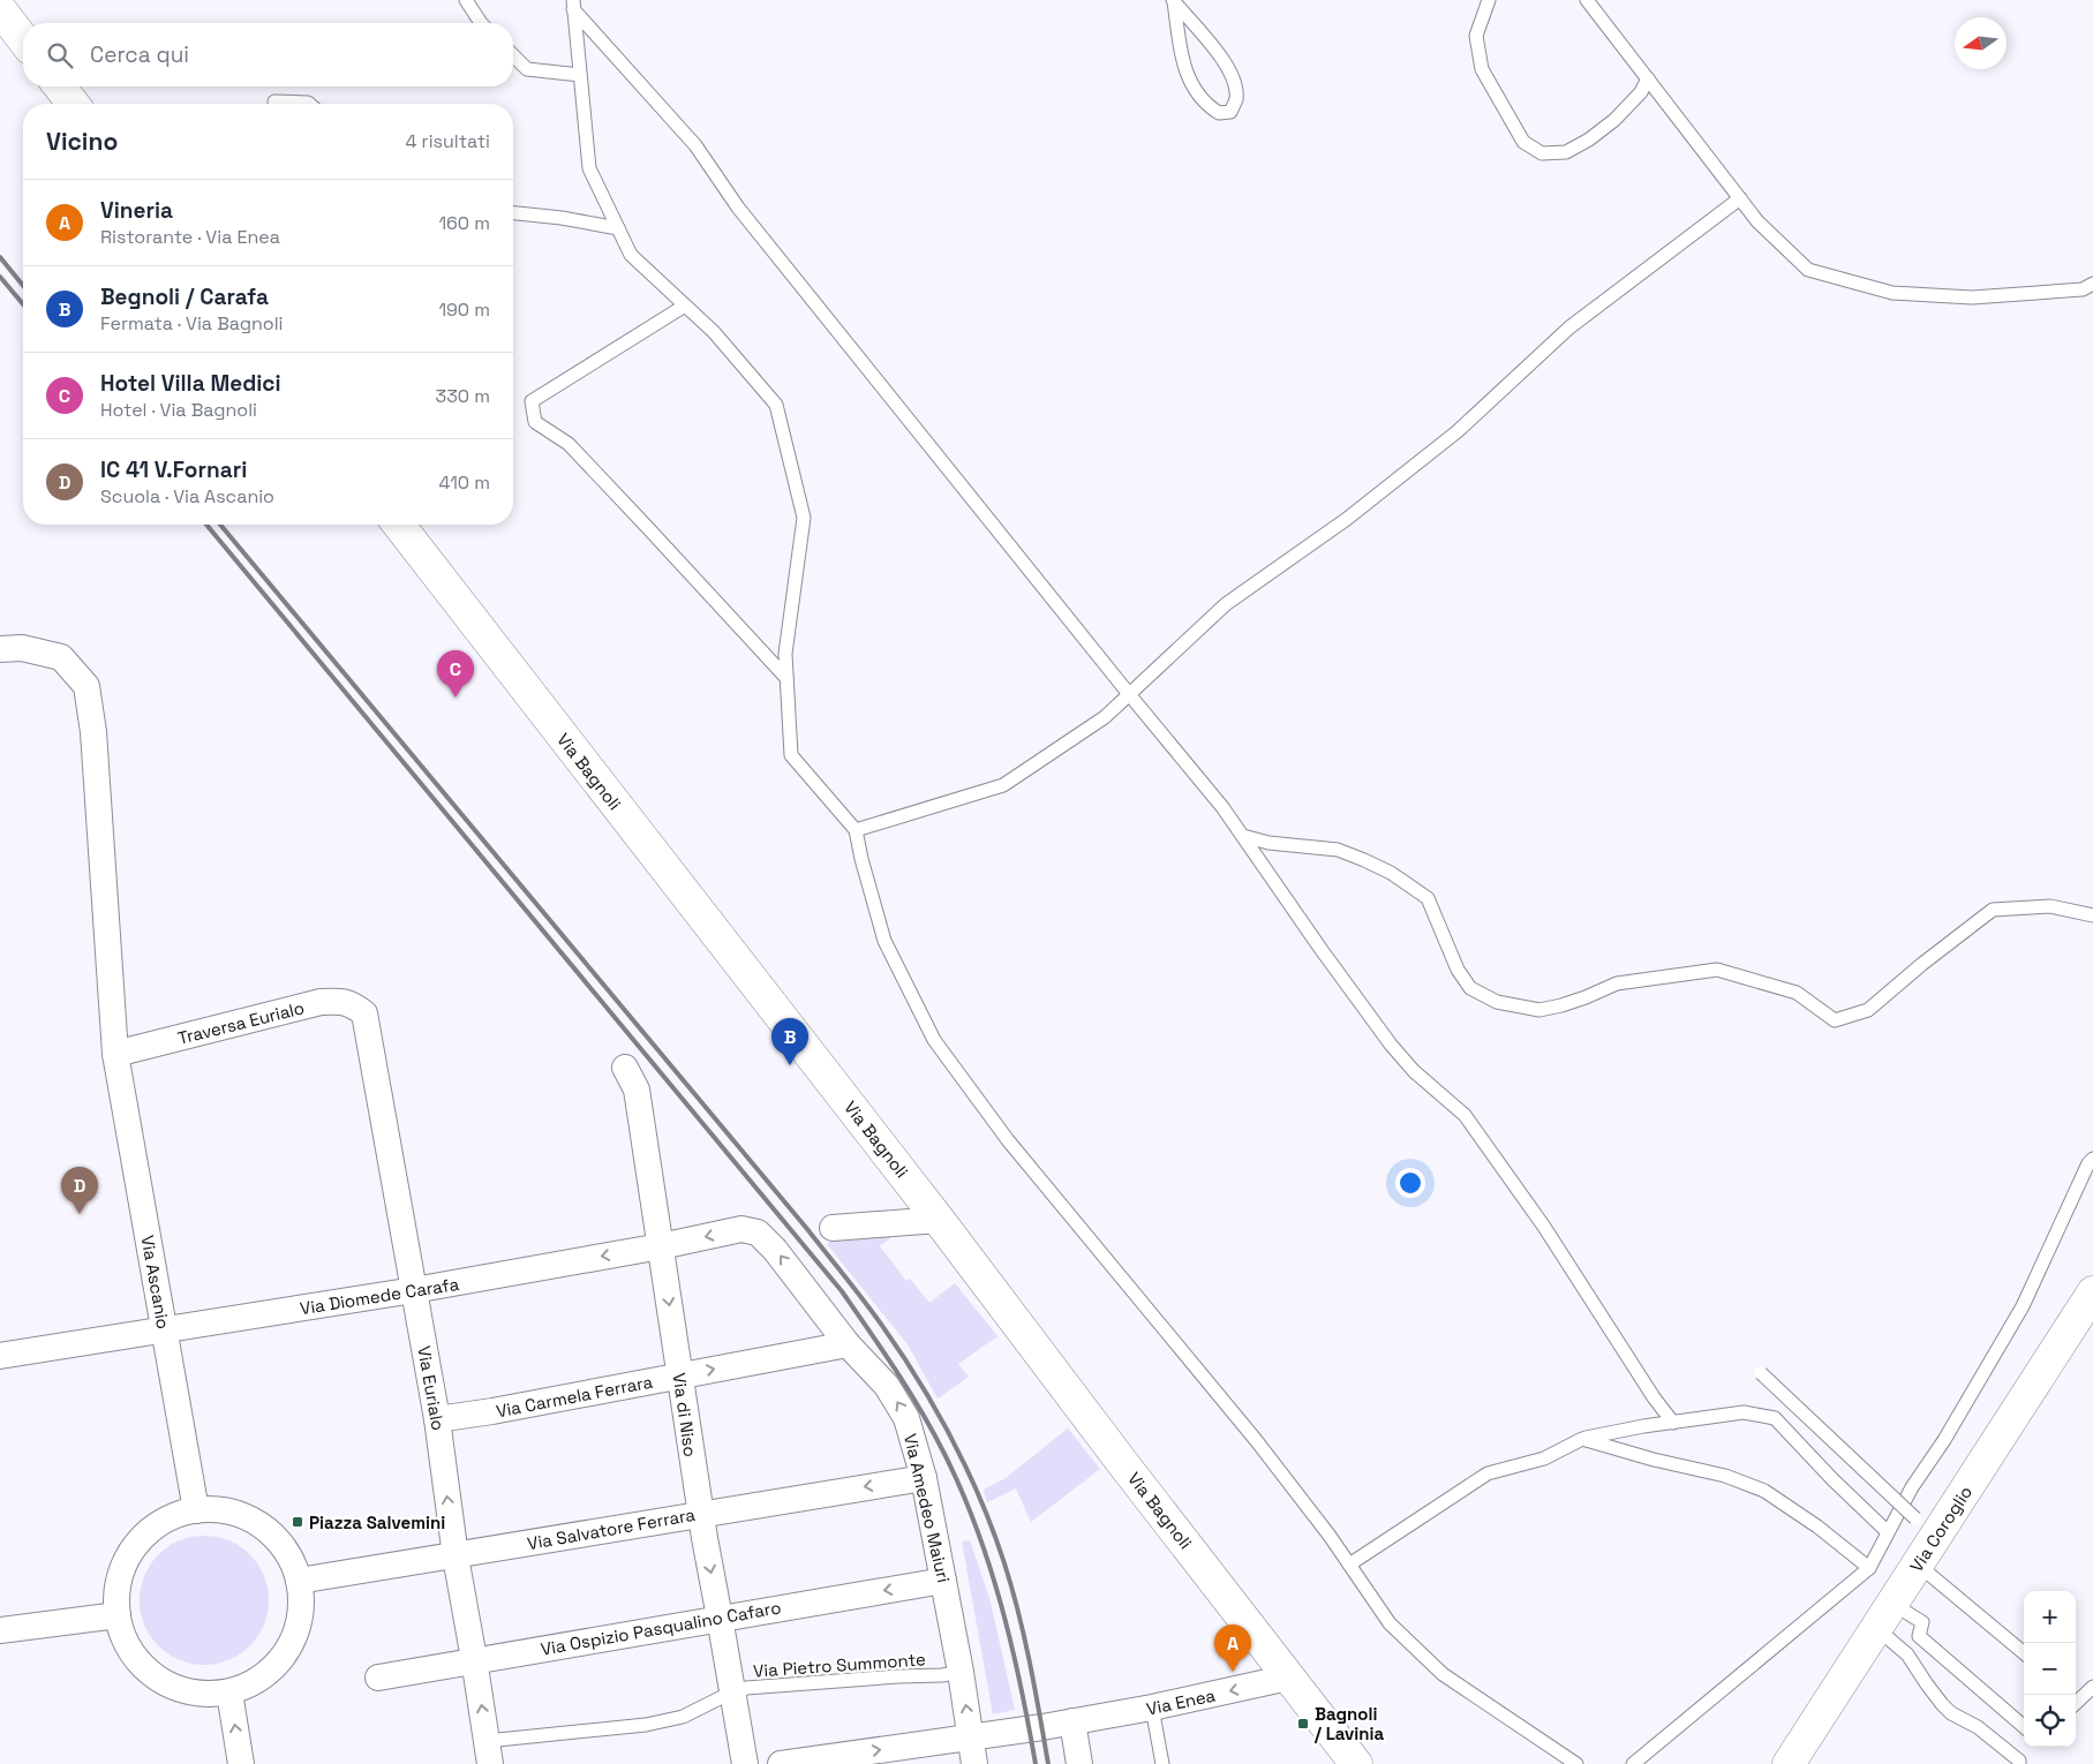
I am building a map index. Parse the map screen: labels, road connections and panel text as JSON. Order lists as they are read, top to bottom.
{
  "streets": {
    "street": [
      "Via Bagnoli",
      "Traversa Eurialo",
      "Via Ascanio",
      "Via Diomede Carafa",
      "Via Eurialo",
      "Via Carmela Ferrara",
      "Via di Niso",
      "Via Amedeo Maiuri",
      "Via Salvatore Ferrara",
      "Via Coroglio",
      "Via Ospizio Pasqualino Cafaro",
      "Via Enea"
    ],
    "lane": ["Via Pietro Summonte"]
  },
  "crossings": [
    ["Via Bagnoli", "Via Enea"],
    ["Traversa Eurialo", "Via Ascanio"],
    ["Traversa Eurialo", "Via Eurialo"],
    ["Via Ascanio", "Via Diomede Carafa"],
    ["Via Ascanio", "Via Salvatore Ferrara"],
    ["Via Diomede Carafa", "Via Eurialo"],
    ["Via Diomede Carafa", "Via di Niso"],
    ["Via Diomede Carafa", "Via Amedeo Maiuri"],
    ["Via Eurialo", "Via Carmela Ferrara"],
    ["Via Eurialo", "Via Salvatore Ferrara"],
    ["Via Eurialo", "Via Ospizio Pasqualino Cafaro"],
    ["Via Eurialo", "Via Pietro Summonte"],
    ["Via Carmela Ferrara", "Via di Niso"],
    ["Via Carmela Ferrara", "Via Amedeo Maiuri"],
    ["Via di Niso", "Via Salvatore Ferrara"],
    ["Via di Niso", "Via Ospizio Pasqualino Cafaro"],
    ["Via di Niso", "Via Pietro Summonte"],
    ["Via Amedeo Maiuri", "Via Salvatore Ferrara"],
    ["Via Amedeo Maiuri", "Via Ospizio Pasqualino Cafaro"],
    ["Via Amedeo Maiuri", "Via Pietro Summonte"],
    ["Via Amedeo Maiuri", "Via Enea"]
  ],
  "one_way": [
    "Via Diomede Carafa",
    "Via Carmela Ferrara",
    "Via Amedeo Maiuri",
    "Via Salvatore Ferrara",
    "Via Enea"
  ],
  "places": {
    "transit": ["Piazza Salvemini", "Bagnoli / Lavinia"]
  },
  "north": "left",
  "page": {
    "search": "Cerca qui",
    "heading": ["Vicino", "4 risultati"],
    "list": [
      {
        "mark": "A",
        "name": "Vineria",
        "note": "Ristorante · Via Enea",
        "value": "160 m"
      },
      {
        "mark": "B",
        "name": "Begnoli / Carafa",
        "note": "Fermata · Via Bagnoli",
        "value": "190 m"
      },
      {
        "mark": "C",
        "name": "Hotel Villa Medici",
        "note": "Hotel · Via Bagnoli",
        "value": "330 m"
      },
      {
        "mark": "D",
        "name": "IC 41 V.Fornari",
        "note": "Scuola · Via Ascanio",
        "value": "410 m"
      }
    ],
    "pins": [
      "C",
      "B",
      "D",
      "A"
    ],
    "map_buttons": ["+", "−"]
  }
}
